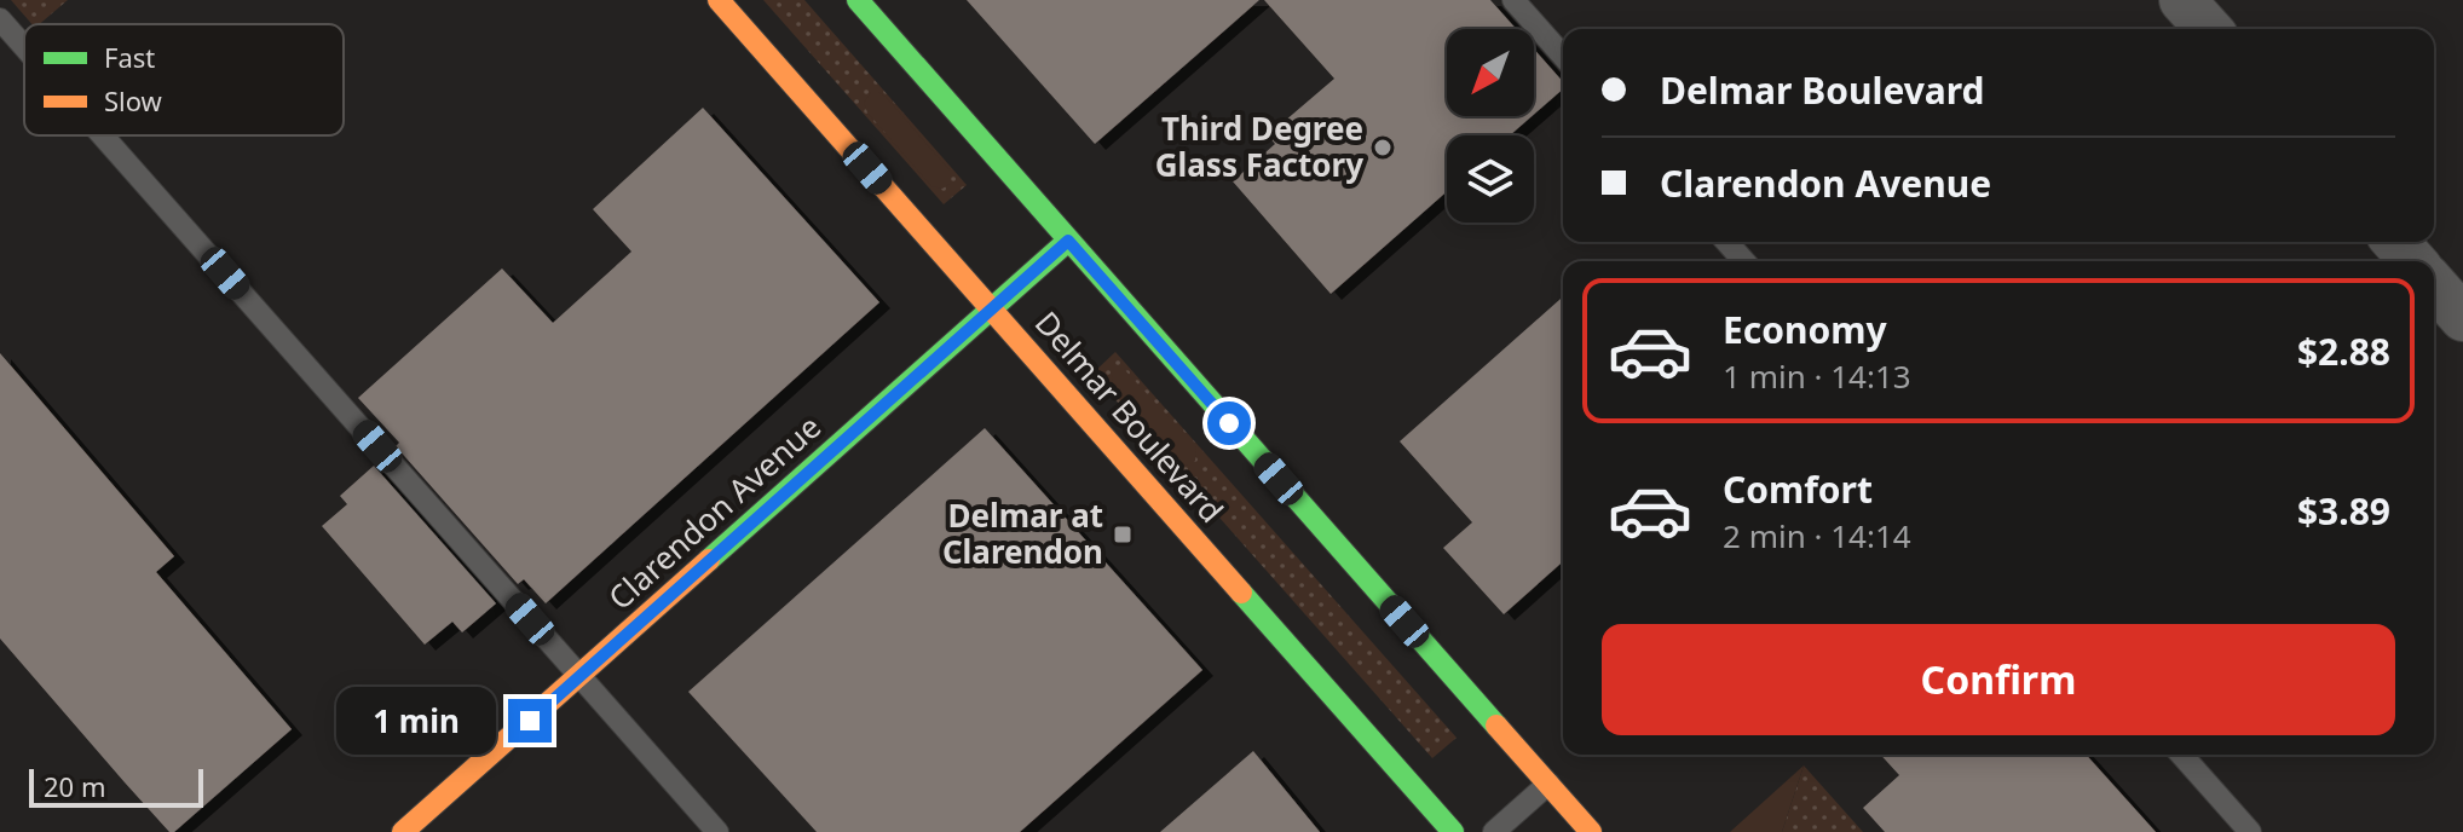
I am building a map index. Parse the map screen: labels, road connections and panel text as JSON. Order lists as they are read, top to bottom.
{
  "streets": {
    "main road": ["Delmar Boulevard", "Clarendon Avenue"]
  },
  "crossings": [
    ["Delmar Boulevard", "Clarendon Avenue"]
  ],
  "places": {
    "other": ["Third Degree Glass Factory"],
    "transit": ["Delmar at Clarendon"]
  },
  "legend": ["Fast", "Slow"],
  "scale_bar": "20 m",
  "north": "bottom left",
  "page": {
    "banner": ["Delmar Boulevard", "Clarendon Avenue"],
    "list": [
      {
        "name": "Economy",
        "note": "1 min · 14:13",
        "value": "$2.88"
      },
      {
        "name": "Comfort",
        "note": "2 min · 14:14",
        "value": "$3.89"
      }
    ],
    "buttons": "Confirm",
    "bubble": "1 min",
    "scale": "20 m"
  }
}
